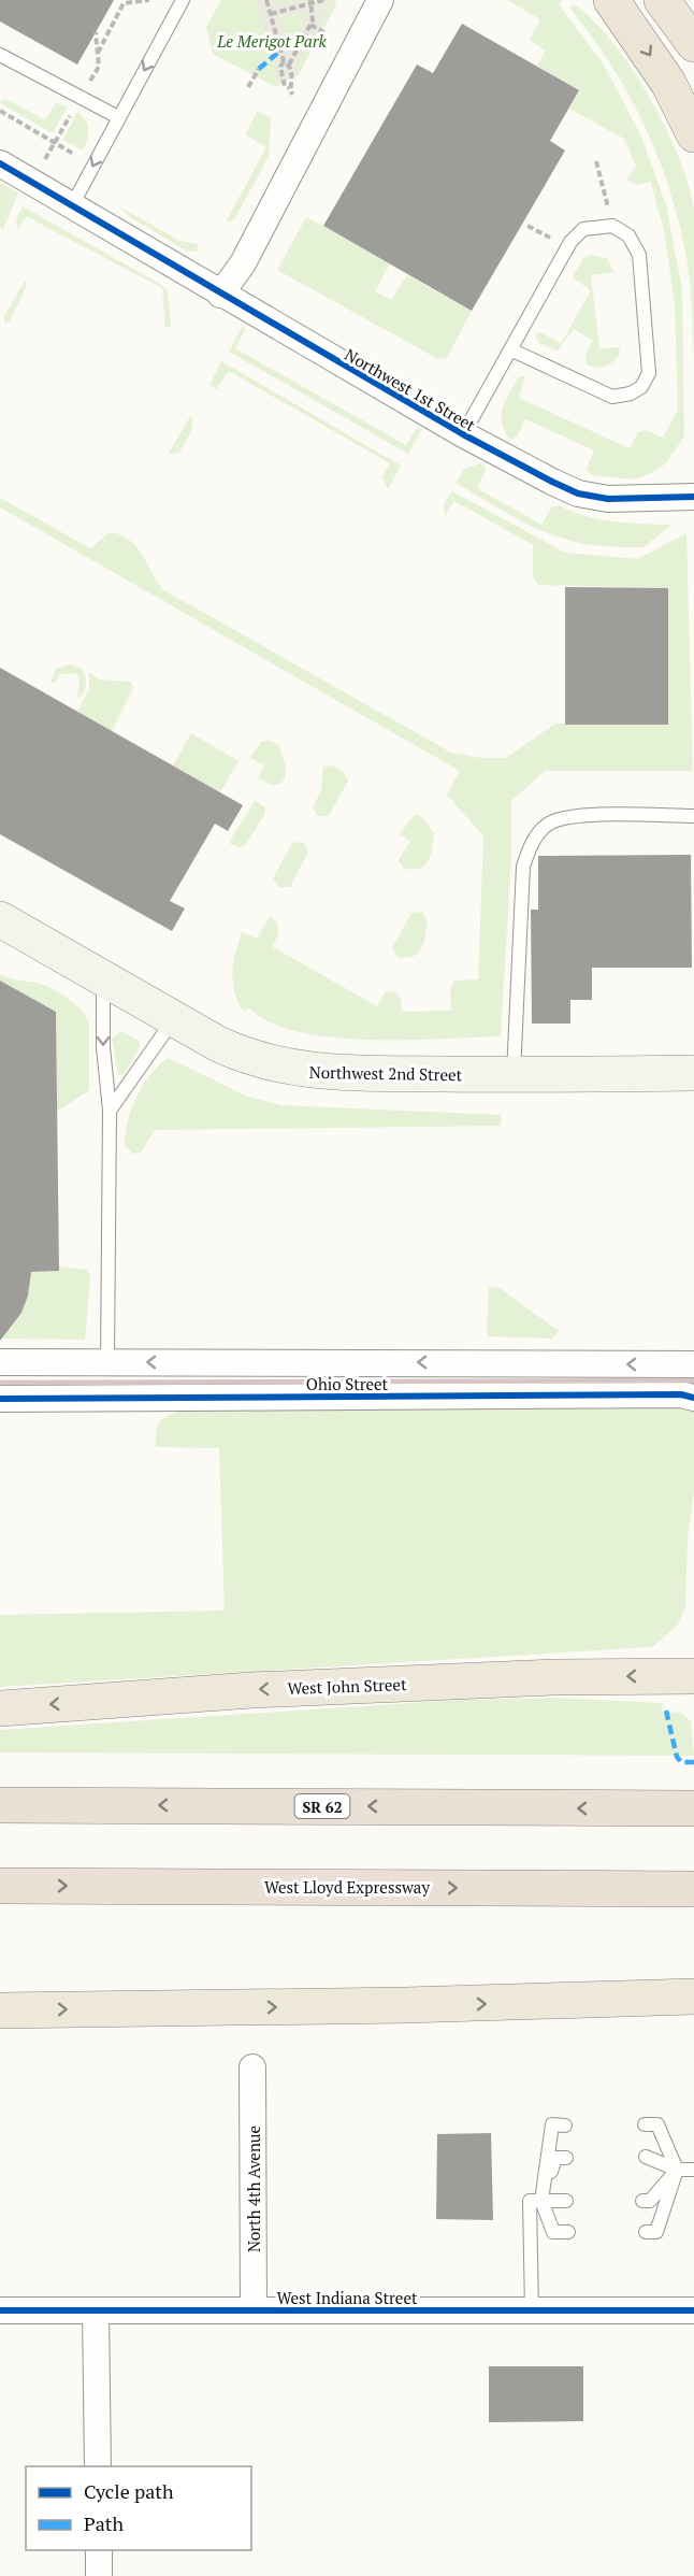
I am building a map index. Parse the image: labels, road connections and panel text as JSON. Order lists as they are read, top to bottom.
{
  "streets": {
    "highway": ["SR 62", "West Lloyd Expressway"],
    "main road": ["Northwest 2nd Street", "West John Street"],
    "street": [
      "Northwest 1st Street",
      "Ohio Street",
      "North 4th Avenue",
      "West Indiana Street"
    ]
  },
  "crossings": [
    ["North 4th Avenue", "West Indiana Street"]
  ],
  "parks": ["Le Merigot Park"],
  "legend": ["Cycle path", "Path"]
}
